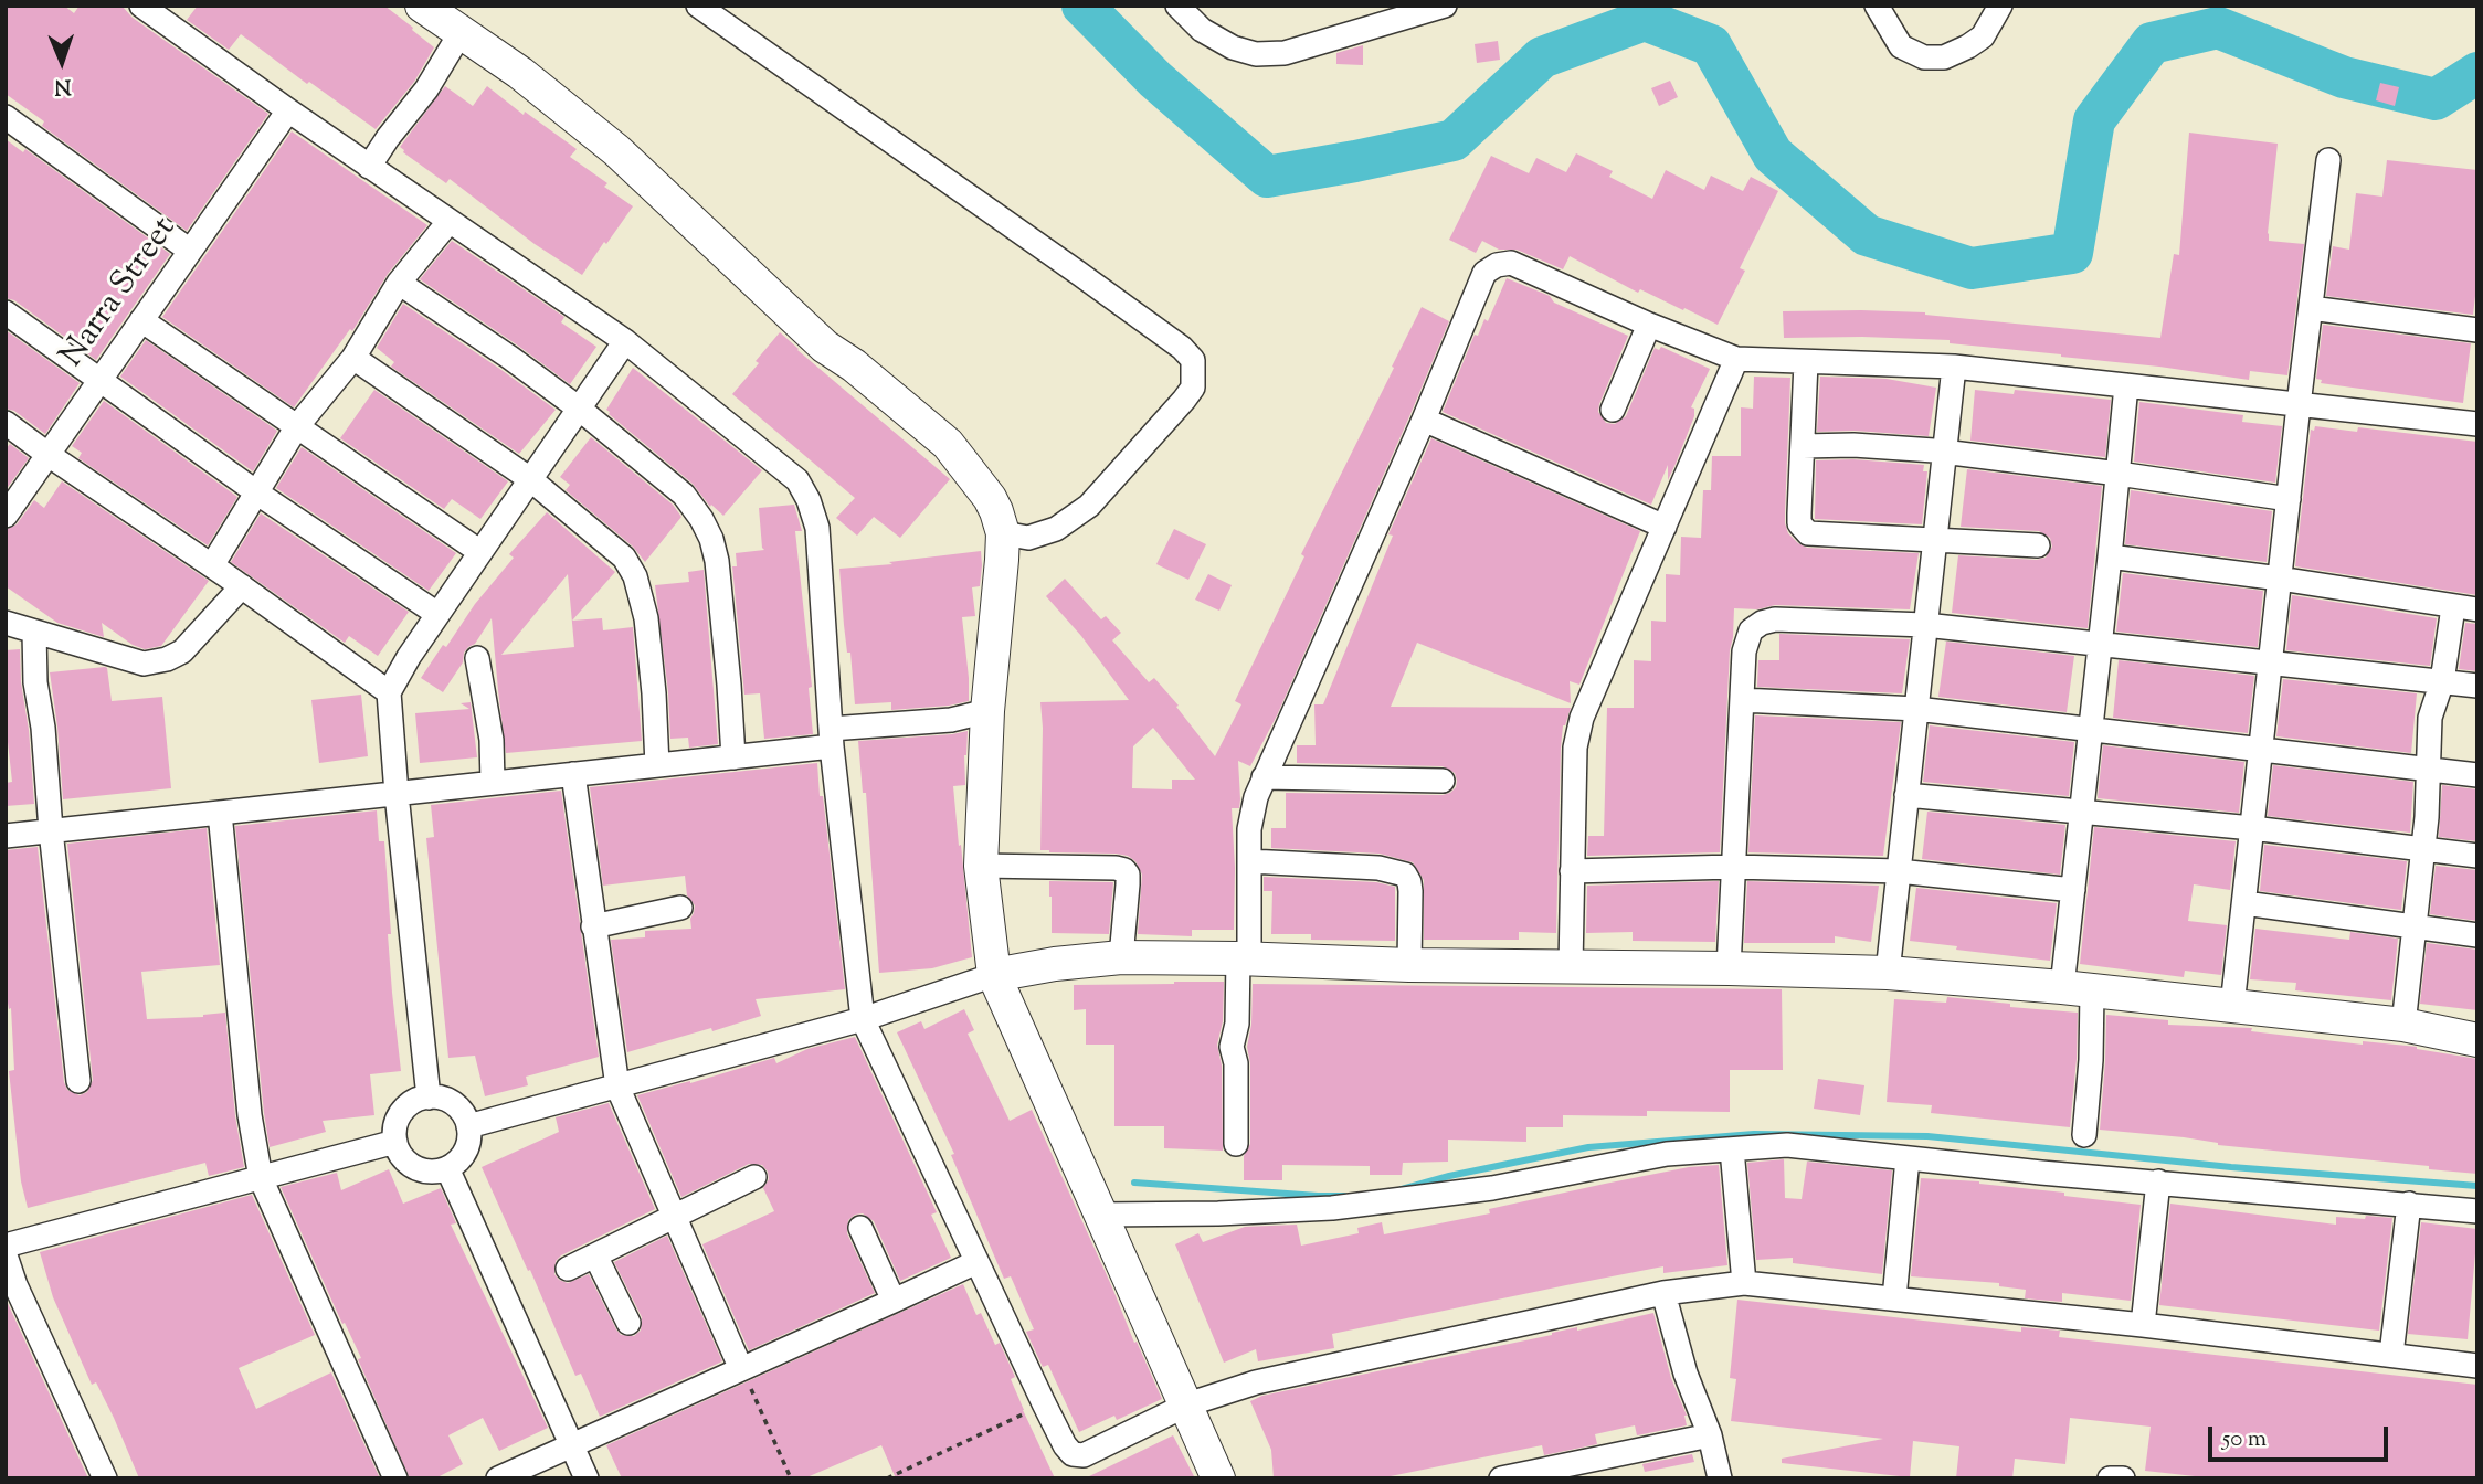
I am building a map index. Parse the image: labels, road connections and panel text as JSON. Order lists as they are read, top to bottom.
{
  "streets": {
    "street": ["Narra Street"]
  },
  "scale_bar": "50 m",
  "north": "bottom"
}
